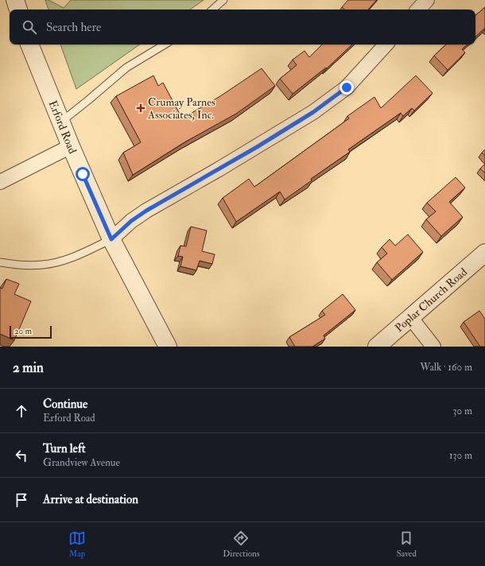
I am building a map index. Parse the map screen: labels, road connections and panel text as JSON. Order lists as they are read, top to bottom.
{
  "streets": {
    "street": ["Erford Road", "Poplar Church Road"]
  },
  "places": {
    "health": ["Crumay Parnes Associates, Inc."]
  },
  "scale_bar": "20 m",
  "page": {
    "search": "Search here",
    "scale": "20 m",
    "heading": ["2 min", "Walk · 160 m"],
    "list": [
      ["Continue", "Erford Road", "30 m"],
      ["Turn left", "Grandview Avenue", "130 m"],
      "Arrive at destination"
    ],
    "nav": ["Map", "Directions", "Saved"]
  }
}
